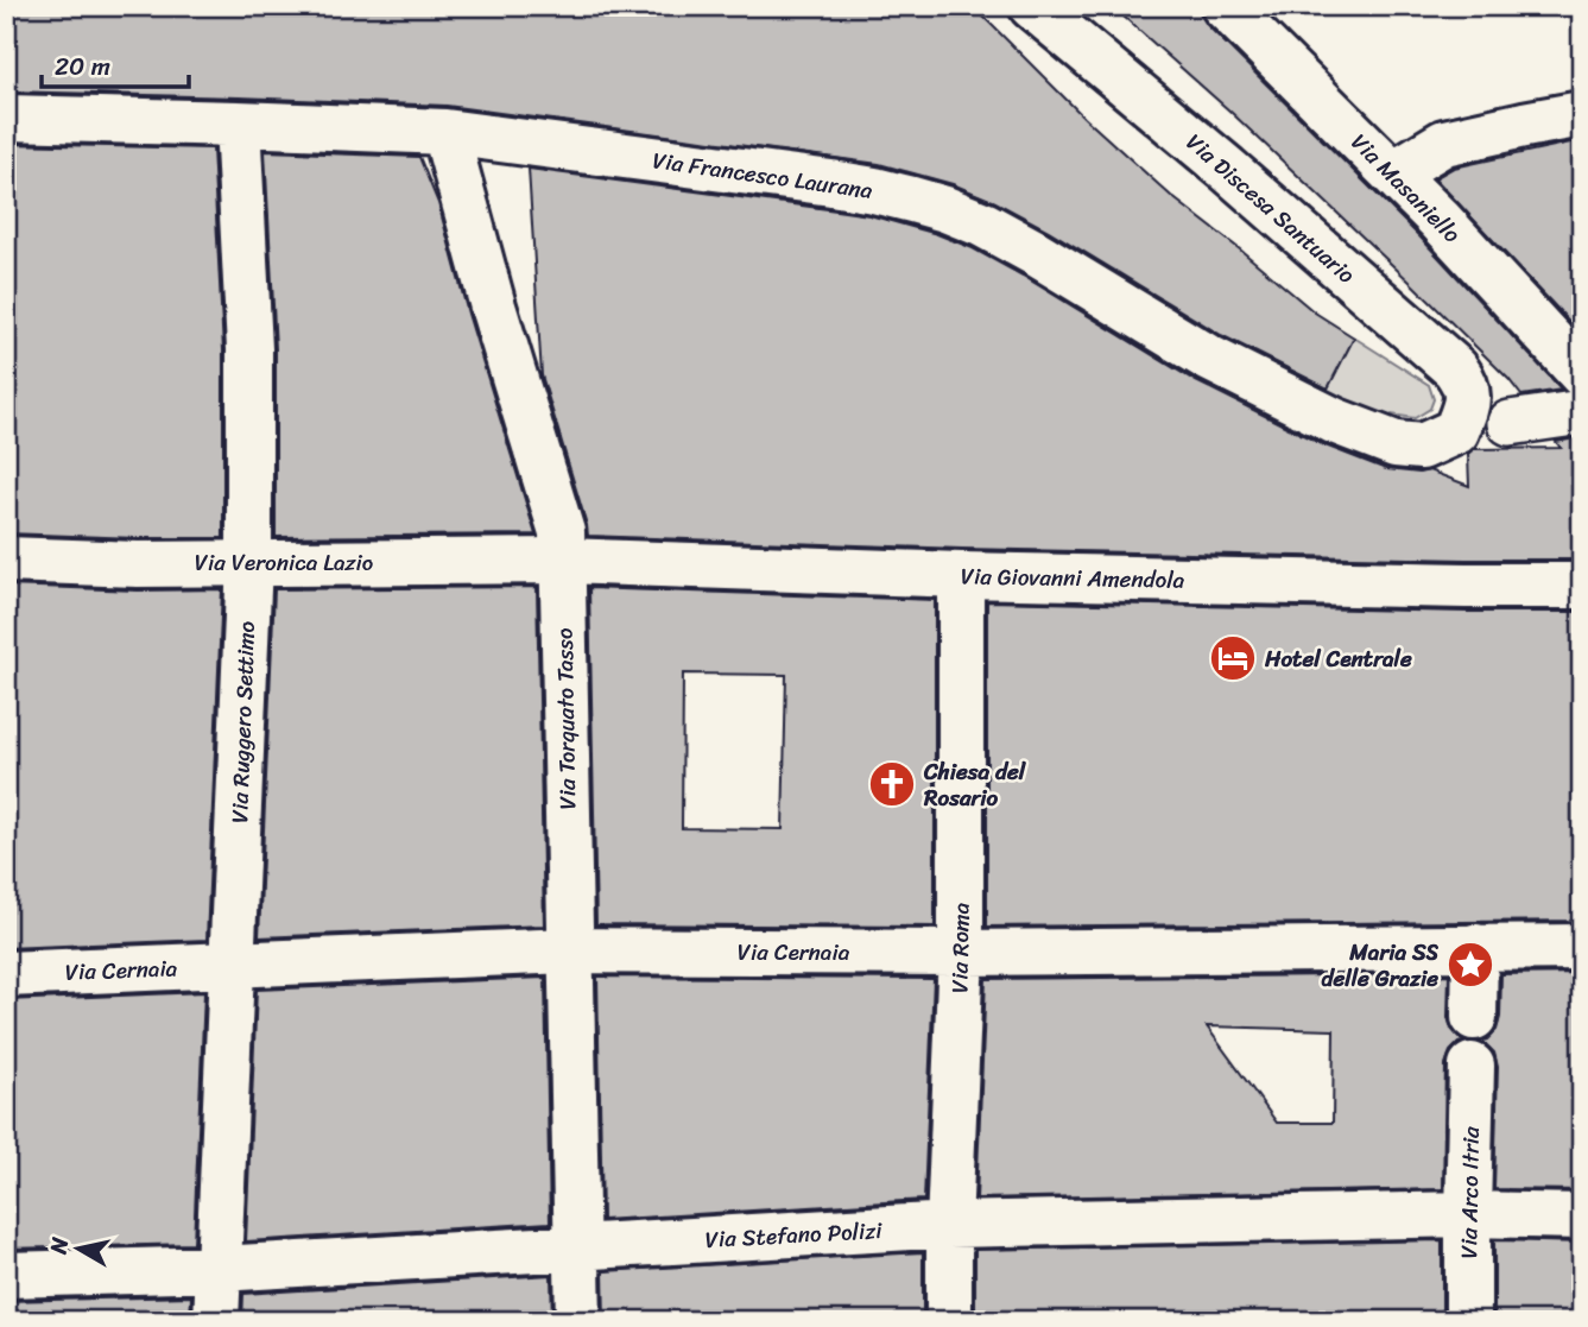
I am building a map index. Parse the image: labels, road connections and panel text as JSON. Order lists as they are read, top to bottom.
{
  "streets": {
    "street": [
      "Via Francesco Laurana",
      "Via Masaniello",
      "Via Discesa Santuario",
      "Via Veronica Lazio",
      "Via Giovanni Amendola",
      "Via Torquato Tasso",
      "Via Ruggero Settimo",
      "Via Roma",
      "Via Cernaia",
      "Via Arco Itria",
      "Via Stefano Polizi"
    ]
  },
  "crossings": [
    ["Via Francesco Laurana", "Via Discesa Santuario"],
    ["Via Francesco Laurana", "Via Torquato Tasso"],
    ["Via Francesco Laurana", "Via Ruggero Settimo"],
    ["Via Veronica Lazio", "Via Giovanni Amendola"],
    ["Via Veronica Lazio", "Via Torquato Tasso"],
    ["Via Veronica Lazio", "Via Ruggero Settimo"],
    ["Via Giovanni Amendola", "Via Torquato Tasso"],
    ["Via Giovanni Amendola", "Via Roma"],
    ["Via Torquato Tasso", "Via Cernaia"],
    ["Via Torquato Tasso", "Via Stefano Polizi"],
    ["Via Ruggero Settimo", "Via Cernaia"],
    ["Via Ruggero Settimo", "Via Stefano Polizi"],
    ["Via Roma", "Via Cernaia"],
    ["Via Roma", "Via Stefano Polizi"],
    ["Via Arco Itria", "Via Stefano Polizi"]
  ],
  "places": {
    "hotel": ["Hotel Centrale"],
    "church": ["Chiesa del Rosario"],
    "place": ["Maria SS delle Grazie"]
  },
  "scale_bar": "20 m",
  "north": "left"
}
